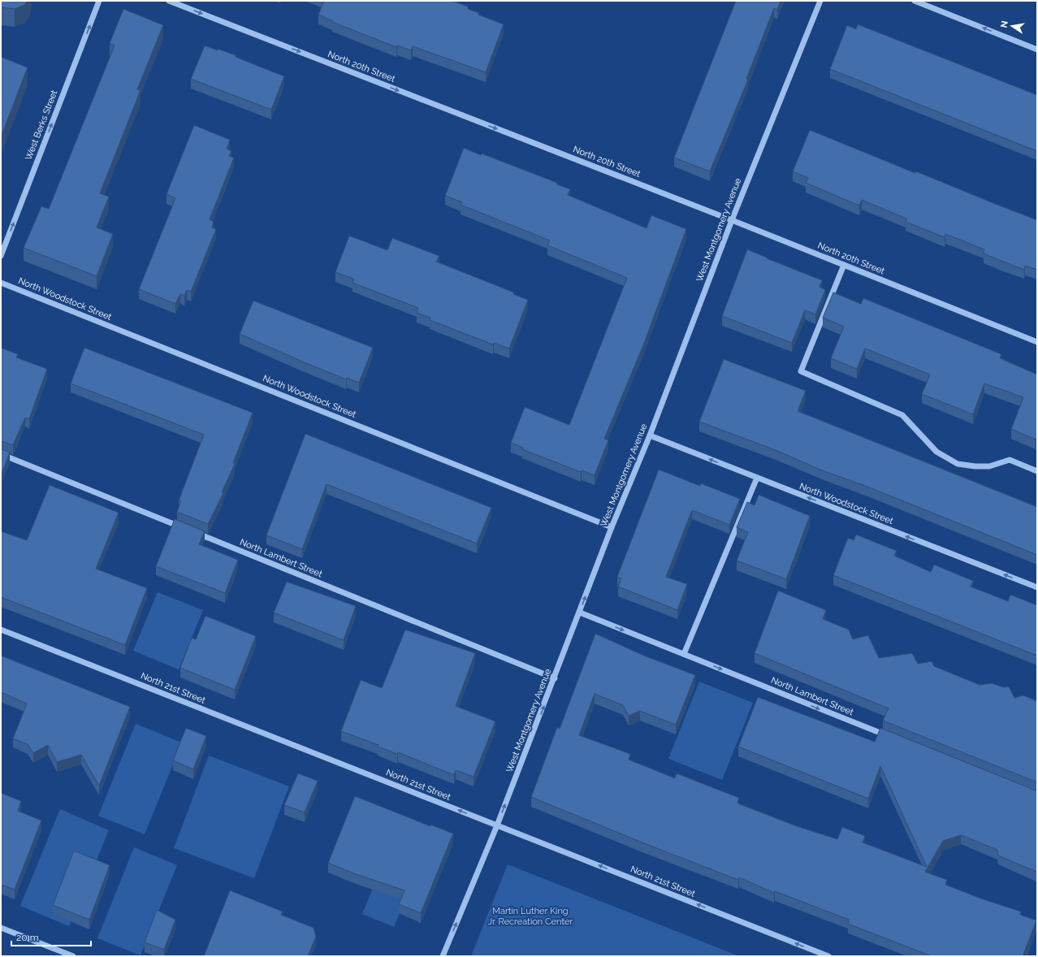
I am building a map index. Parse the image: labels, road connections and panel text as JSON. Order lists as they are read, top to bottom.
{
  "streets": {
    "street": [
      "North 20th Street",
      "West Berks Street",
      "West Montgomery Avenue",
      "North Woodstock Street",
      "North Lambert Street",
      "North 21st Street"
    ]
  },
  "crossings": [
    ["North 20th Street", "West Montgomery Avenue"],
    ["West Montgomery Avenue", "North Woodstock Street"],
    ["West Montgomery Avenue", "North Lambert Street"],
    ["West Montgomery Avenue", "North 21st Street"]
  ],
  "one_way": [
    "North 20th Street",
    "West Berks Street",
    "West Montgomery Avenue",
    "North Woodstock Street",
    "North Lambert Street",
    "North 21st Street"
  ],
  "parks": ["Martin Luther King Jr. Recreation Center"],
  "scale_bar": "20 m",
  "north": "left"
}
